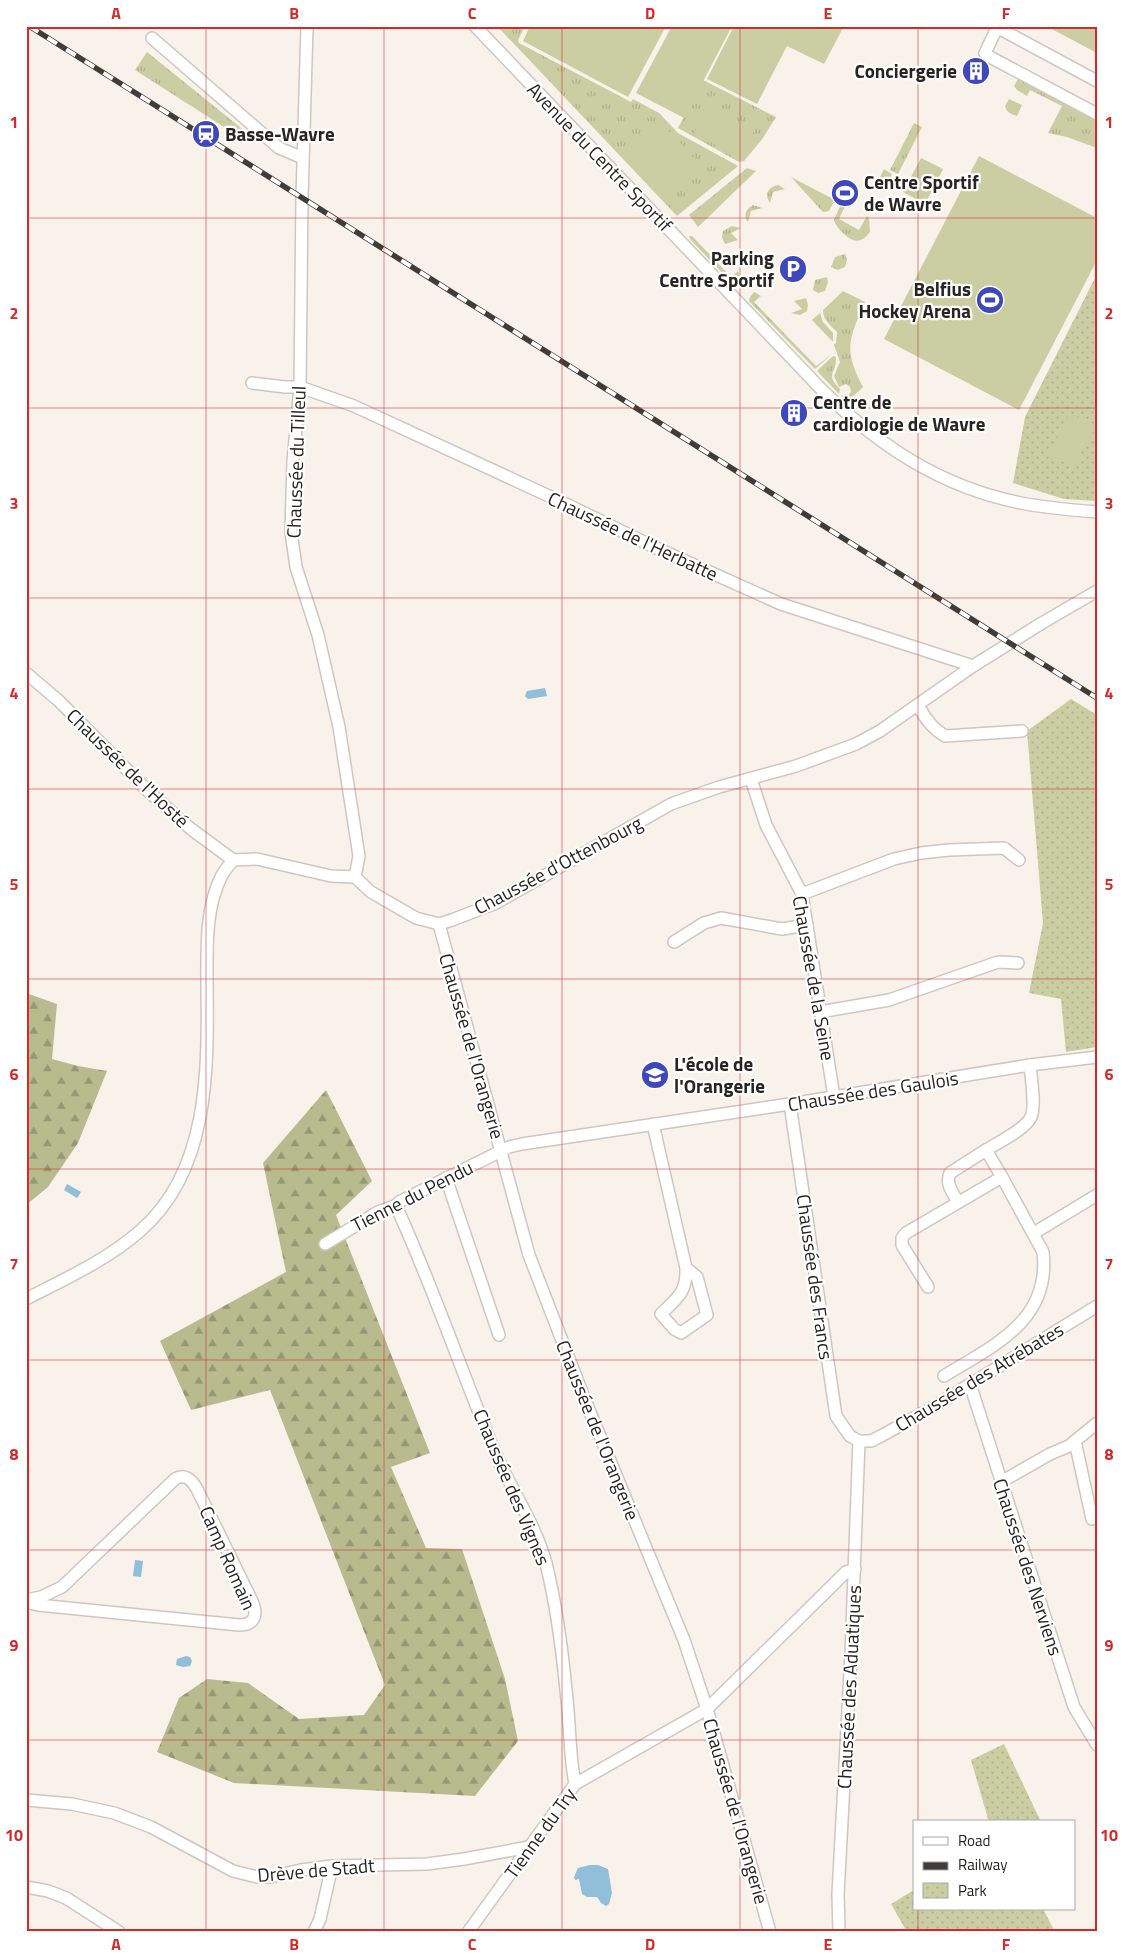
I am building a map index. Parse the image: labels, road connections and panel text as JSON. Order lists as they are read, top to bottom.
{
  "streets": {
    "street": [
      "Avenue du Centre Sportif",
      "Chaussée du Tilleul",
      "Chaussée de l'Herbatte",
      "Chaussée de l'Hosté",
      "Chaussée d'Ottenbourg",
      "Chaussée de la Seine",
      "Chaussée de l'Orangerie",
      "Chaussée des Gaulois",
      "Tienne du Pendu",
      "Chaussée des Francs",
      "Chaussée des Atrébates",
      "Chaussée des Vignes",
      "Camp Romain",
      "Chaussée des Nerviens",
      "Chaussée des Aduatiques",
      "Tienne du Try",
      "Drève de Stadt"
    ]
  },
  "crossings": [
    ["Chaussée du Tilleul", "Chaussée de l'Herbatte"],
    ["Chaussée de l'Herbatte", "Chaussée d'Ottenbourg"],
    ["Chaussée d'Ottenbourg", "Chaussée de la Seine"],
    ["Chaussée d'Ottenbourg", "Chaussée de l'Orangerie"],
    ["Chaussée de la Seine", "Chaussée des Gaulois"],
    ["Chaussée de l'Orangerie", "Chaussée des Gaulois"],
    ["Chaussée de l'Orangerie", "Tienne du Pendu"],
    ["Chaussée de l'Orangerie", "Tienne du Try"],
    ["Chaussée des Gaulois", "Tienne du Pendu"],
    ["Chaussée des Gaulois", "Chaussée des Francs"],
    ["Tienne du Pendu", "Chaussée des Vignes"],
    ["Chaussée des Francs", "Chaussée des Atrébates"],
    ["Chaussée des Francs", "Chaussée des Aduatiques"],
    ["Chaussée des Atrébates", "Chaussée des Nerviens"],
    ["Chaussée des Atrébates", "Chaussée des Aduatiques"],
    ["Chaussée des Vignes", "Tienne du Try"],
    ["Chaussée des Aduatiques", "Tienne du Try"],
    ["Tienne du Try", "Drève de Stadt"]
  ],
  "places": {
    "building": ["Conciergerie", "Centre de cardiologie de Wavre"],
    "station": ["Basse-Wavre"],
    "sports": ["Centre Sportif de Wavre", "Belfius Hockey Arena"],
    "parking": ["Parking Centre Sportif"],
    "school or university": ["L'école de l'Orangerie"]
  },
  "legend": ["Road", "Railway", "Park"],
  "grid": {
    "columns": [
      "A",
      "B",
      "C",
      "D",
      "E",
      "F"
    ],
    "rows": [
      "1",
      "2",
      "3",
      "4",
      "5",
      "6",
      "7",
      "8",
      "9",
      "10"
    ]
  }
}
